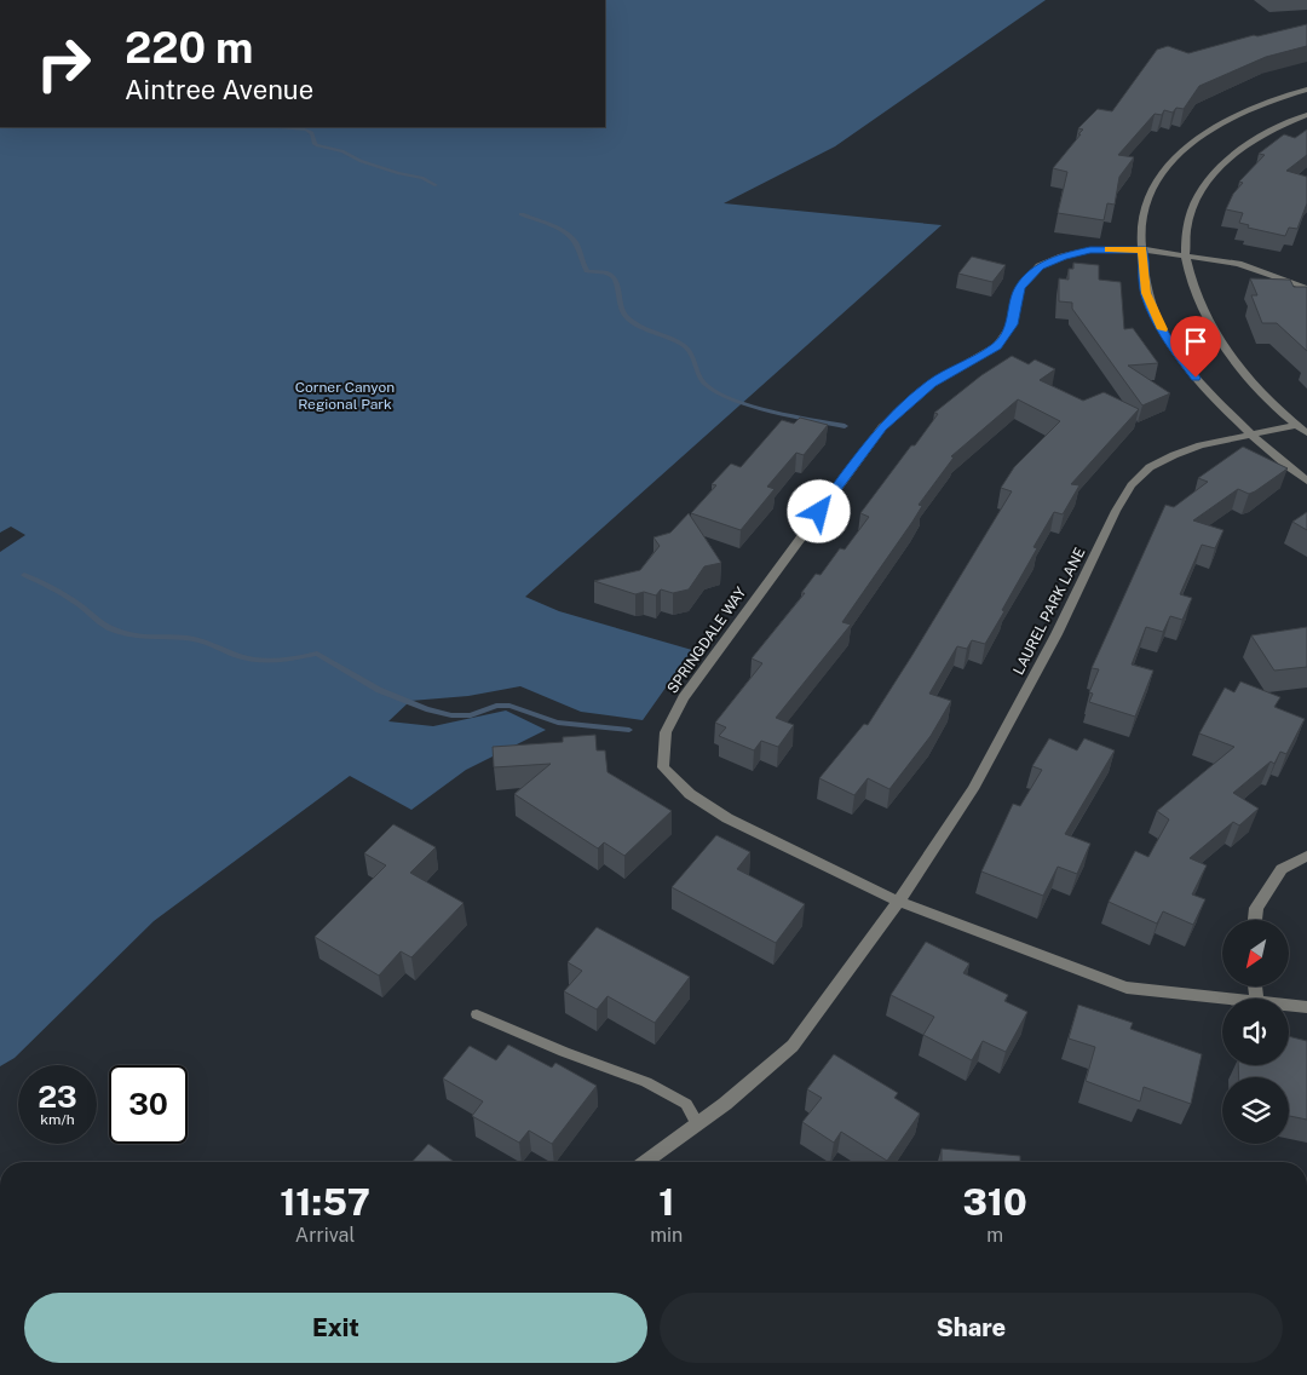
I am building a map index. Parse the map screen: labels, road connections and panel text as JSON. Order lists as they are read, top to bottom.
{
  "streets": {
    "street": ["LAUREL PARK LANE", "SPRINGDALE WAY"]
  },
  "crossings": [
    ["LAUREL PARK LANE", "SPRINGDALE WAY"]
  ],
  "parks": ["Corner Canyon Regional Park"],
  "north": "bottom left",
  "page": {
    "turn": ["220 m", "Aintree Avenue"],
    "speed": "23 km/h",
    "limit": "30",
    "eta": [
      "11:57",
      "Arrival",
      "1",
      "min",
      "310",
      "m"
    ],
    "buttons": ["Exit", "Share"]
  }
}
